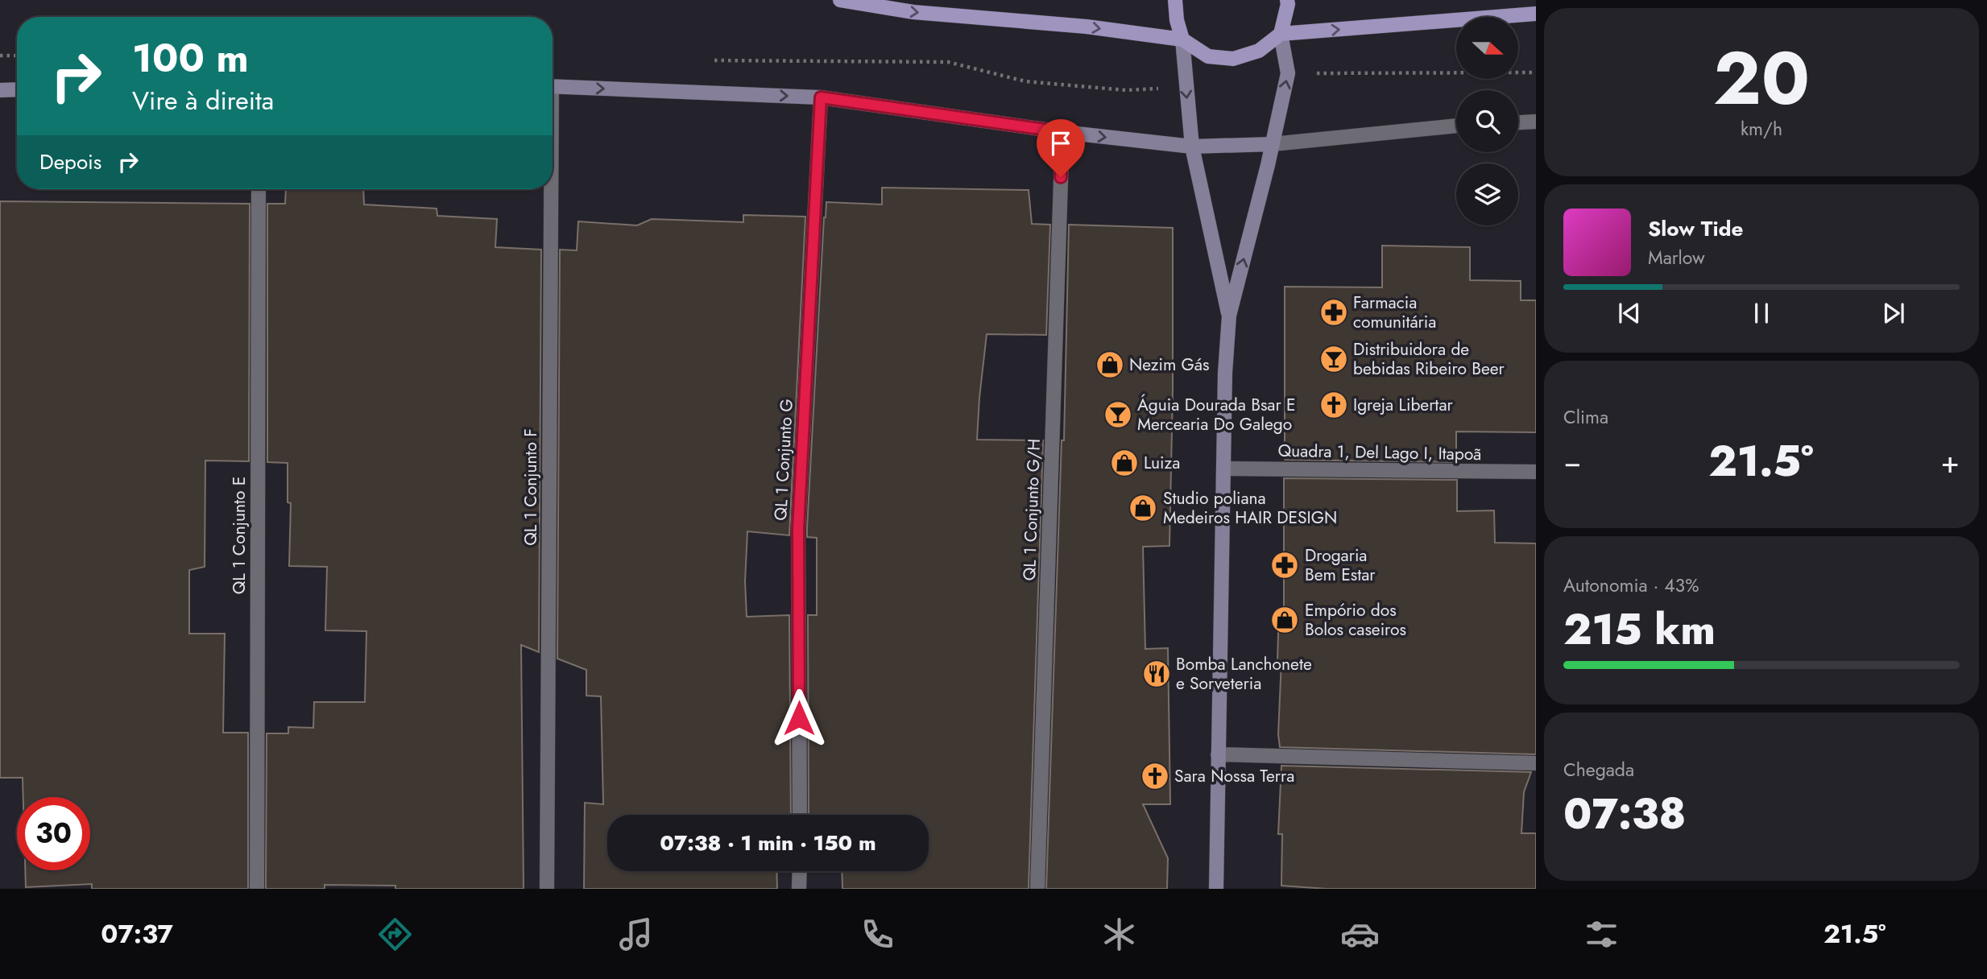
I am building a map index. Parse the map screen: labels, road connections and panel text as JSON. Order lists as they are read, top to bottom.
{
  "streets": {
    "street": [
      "Quadra 1, Del Lago I, Itapoã",
      "QL 1 Conjunto G",
      "QL 1 Conjunto F",
      "QL 1 Conjunto G/H",
      "QL 1 Conjunto E"
    ]
  },
  "places": {
    "pharmacy": ["Farmacia comunitária", "Drogaria Bem Estar"],
    "bar": ["Distribuidora de bebidas Ribeiro Beer", "Águia Dourada Bsar E Mercearia Do Galego"],
    "shop": [
      "Nezim Gás",
      "Luiza",
      "Studio poliana Medeiros HAIR DESIGN",
      "Empório dos Bolos caseiros"
    ],
    "church": ["Igreja Libertar", "Sara Nossa Terra"],
    "restaurant": ["Bomba Lanchonete e Sorveteria"]
  },
  "north": "right",
  "page": {
    "tile": [
      ["20", "km/h"],
      "Clima",
      ["Autonomia · 43%", "215 km"],
      ["Chegada", "07:38"]
    ],
    "turn": ["100 m", "Vire à direita"],
    "then": "Depois",
    "song": ["Slow Tide", "Marlow"],
    "heat": ["−", "21.5°", "+"],
    "limit": "30",
    "trip": "07:38 · 1 min · 150 m",
    "tabs": ["07:37", "21.5°"]
  }
}
